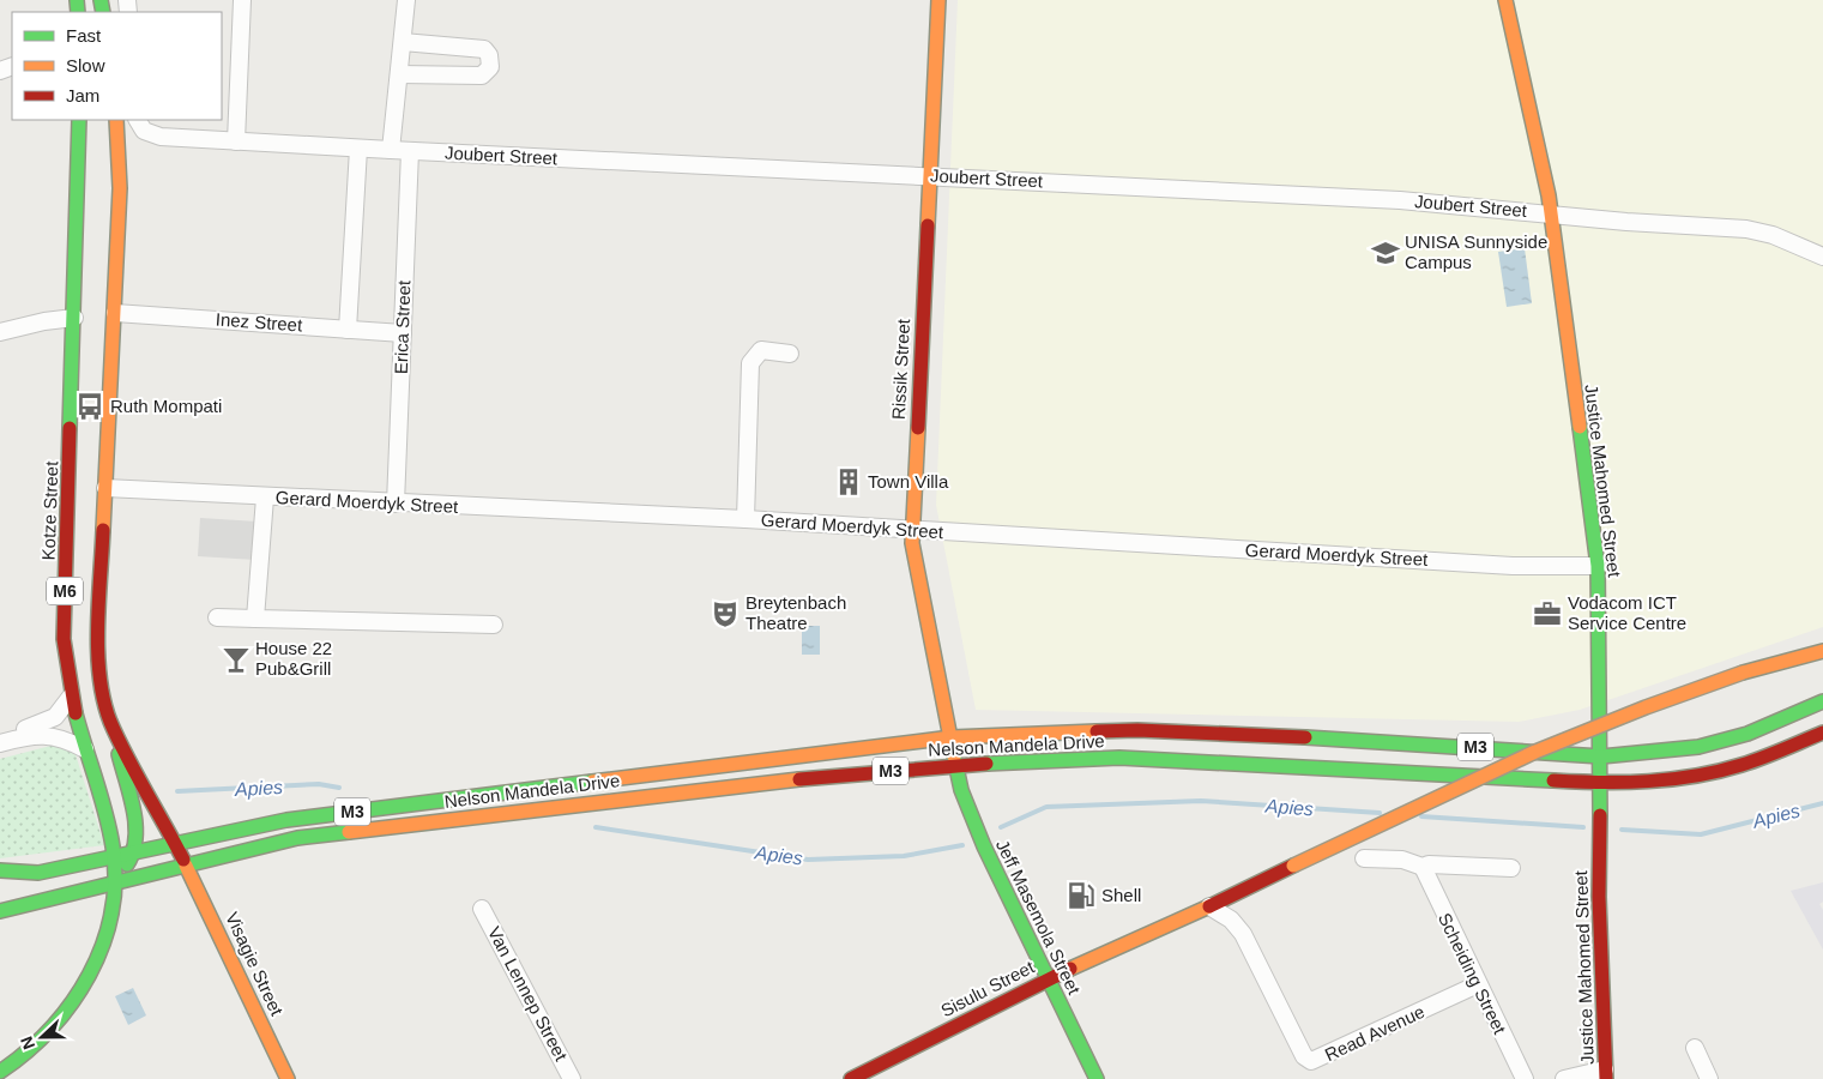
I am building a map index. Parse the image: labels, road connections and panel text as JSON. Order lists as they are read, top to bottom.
{
  "streets": {
    "main road": [
      "Rissik Street",
      "Justice Mahomed Street",
      "Kotze Street",
      "M6",
      "Nelson Mandela Drive",
      "M3",
      "Jeff Masemola Street",
      "Visagie Street",
      "Sisulu Street"
    ],
    "street": [
      "Joubert Street",
      "Inez Street",
      "Erica Street",
      "Gerard Moerdyk Street",
      "Scheiding Street",
      "Van Lennep Street",
      "Read Avenue"
    ]
  },
  "crossings": [
    ["Joubert Street", "Erica Street"],
    ["Joubert Street", "Rissik Street"],
    ["Joubert Street", "Justice Mahomed Street"],
    ["Inez Street", "Erica Street"],
    ["Inez Street", "M6"],
    ["Erica Street", "Gerard Moerdyk Street"],
    ["Rissik Street", "Gerard Moerdyk Street"],
    ["Rissik Street", "Nelson Mandela Drive"],
    ["Rissik Street", "Jeff Masemola Street"],
    ["Justice Mahomed Street", "Gerard Moerdyk Street"],
    ["Justice Mahomed Street", "Nelson Mandela Drive"],
    ["Gerard Moerdyk Street", "M6"],
    ["Kotze Street", "Nelson Mandela Drive"],
    ["M6", "Nelson Mandela Drive"],
    ["M6", "Visagie Street"],
    ["Nelson Mandela Drive", "Jeff Masemola Street"],
    ["Nelson Mandela Drive", "Visagie Street"],
    ["Jeff Masemola Street", "Sisulu Street"],
    ["Scheiding Street", "Read Avenue"],
    ["Sisulu Street", "Read Avenue"]
  ],
  "water": ["Apies"],
  "places": {
    "school or university": ["UNISA Sunnyside Campus"],
    "bus stop": ["Ruth Mompati"],
    "building": ["Town Villa"],
    "theatre": ["Breytenbach Theatre"],
    "office": ["Vodacom ICT Service Centre"],
    "bar": ["House 22 Pub&Grill"],
    "fuel station": ["Shell"]
  },
  "legend": ["Fast", "Slow", "Jam"],
  "north": "left"
}
